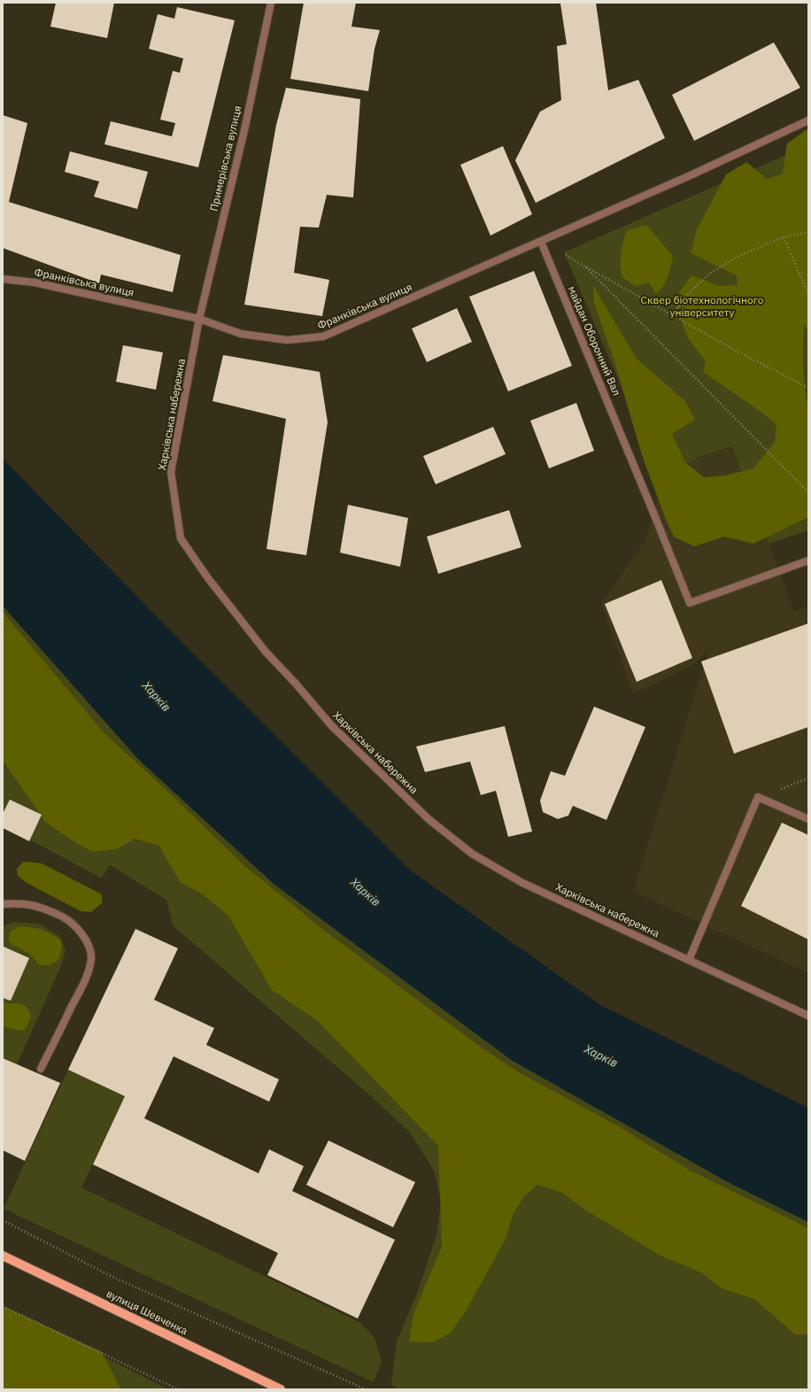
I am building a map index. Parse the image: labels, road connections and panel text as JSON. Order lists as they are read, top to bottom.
{
  "streets": {
    "main road": ["вулиця Шевченка"],
    "street": [
      "Примерівська вулиця",
      "Франківська вулиця",
      "майдан Оборонний Вал",
      "Харківська набережна"
    ]
  },
  "crossings": [
    ["Примерівська вулиця", "Франківська вулиця"],
    ["Примерівська вулиця", "Харківська набережна"],
    ["Франківська вулиця", "майдан Оборонний Вал"],
    ["Франківська вулиця", "Харківська набережна"]
  ],
  "water": ["Харків"],
  "parks": ["Сквер біотехнологічного університету"]
}
